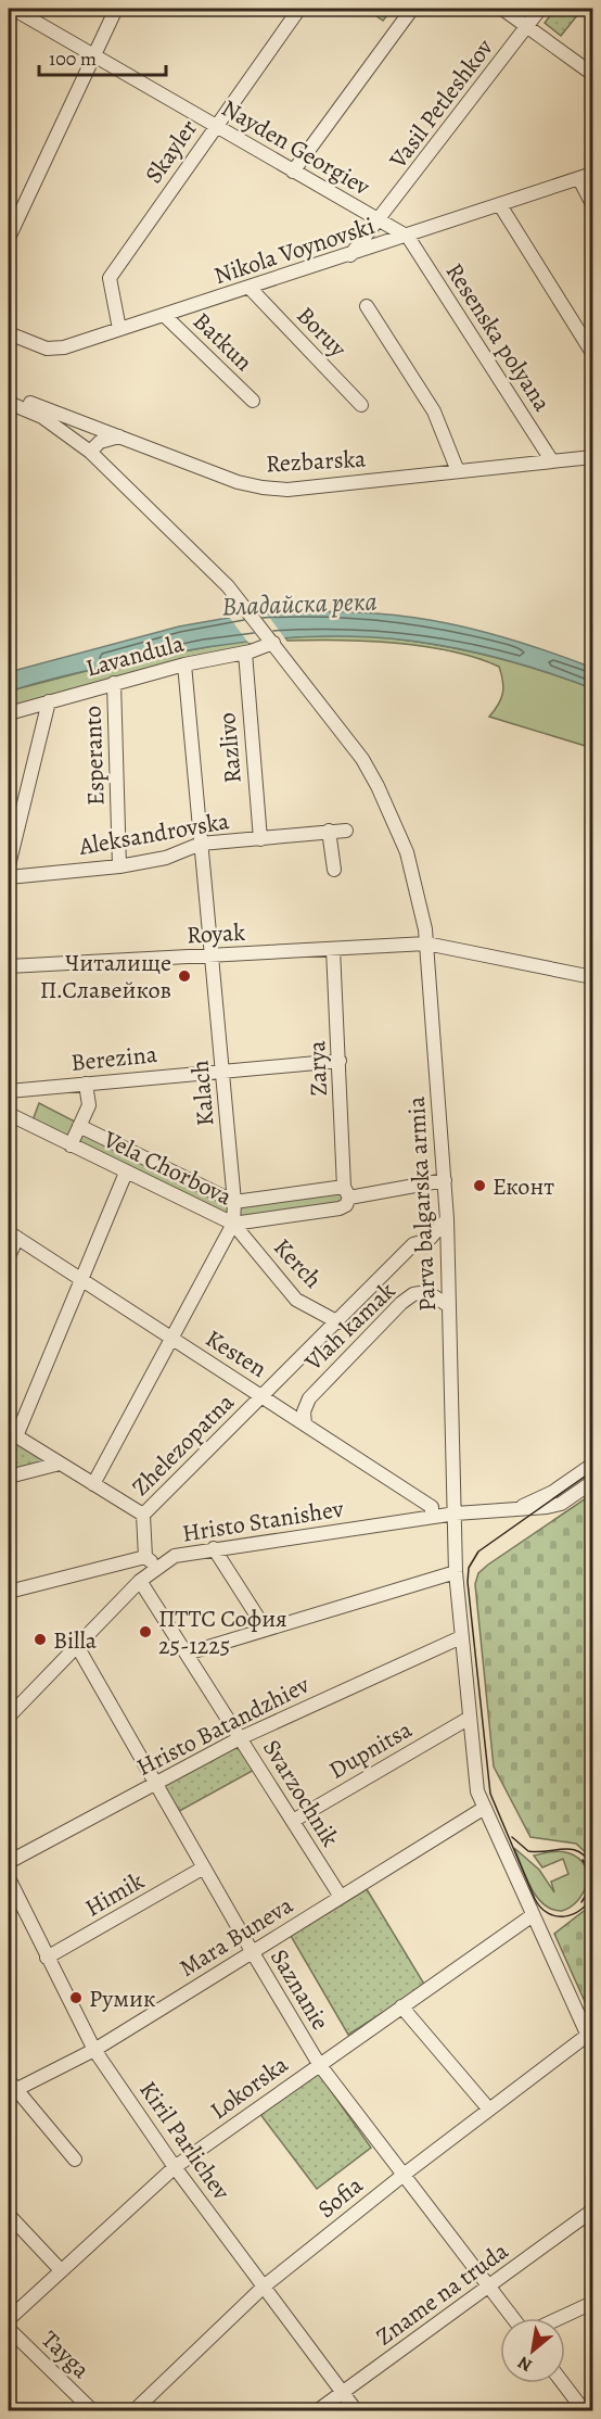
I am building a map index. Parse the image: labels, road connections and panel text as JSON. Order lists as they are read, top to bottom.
{
  "streets": {
    "street": [
      "Vasil Petleshkov",
      "Nayden Georgiev",
      "Skayler",
      "Nikola Voynovski",
      "Boruy",
      "Resenska polyana",
      "Batkun",
      "Rezbarska",
      "Lavandula",
      "Razlivo",
      "Esperanto",
      "Aleksandrovska",
      "Royak",
      "Berezina",
      "Zarya",
      "Kalach",
      "Vela Chorbova",
      "Parva balgarska armia",
      "Kerch",
      "Vlah kamak",
      "Kesten",
      "Zhelezopatna",
      "Hristo Stanishev",
      "Hristo Batandzhiev",
      "Dupnitsa",
      "Svarzochnik",
      "Himik",
      "Mara Buneva",
      "Saznanie",
      "Lokorska",
      "Kiril Parlichev",
      "Sofia",
      "Zname na truda",
      "Tayga"
    ]
  },
  "crossings": [
    ["Vasil Petleshkov", "Nayden Georgiev"],
    ["Vasil Petleshkov", "Nikola Voynovski"],
    ["Nayden Georgiev", "Skayler"],
    ["Nayden Georgiev", "Nikola Voynovski"],
    ["Nayden Georgiev", "Resenska polyana"],
    ["Skayler", "Nikola Voynovski"],
    ["Nikola Voynovski", "Boruy"],
    ["Nikola Voynovski", "Resenska polyana"],
    ["Nikola Voynovski", "Batkun"],
    ["Resenska polyana", "Rezbarska"],
    ["Rezbarska", "Parva balgarska armia"],
    ["Lavandula", "Razlivo"],
    ["Lavandula", "Esperanto"],
    ["Lavandula", "Kalach"],
    ["Lavandula", "Parva balgarska armia"],
    ["Razlivo", "Aleksandrovska"],
    ["Esperanto", "Aleksandrovska"],
    ["Aleksandrovska", "Kalach"],
    ["Royak", "Zarya"],
    ["Royak", "Kalach"],
    ["Royak", "Parva balgarska armia"],
    ["Berezina", "Zarya"],
    ["Berezina", "Kalach"],
    ["Zarya", "Vela Chorbova"],
    ["Kalach", "Vela Chorbova"],
    ["Kalach", "Kerch"],
    ["Kalach", "Kesten"],
    ["Vela Chorbova", "Parva balgarska armia"],
    ["Vela Chorbova", "Kerch"],
    ["Parva balgarska armia", "Vlah kamak"],
    ["Parva balgarska armia", "Hristo Stanishev"],
    ["Parva balgarska armia", "Hristo Batandzhiev"],
    ["Parva balgarska armia", "Dupnitsa"],
    ["Parva balgarska armia", "Mara Buneva"],
    ["Parva balgarska armia", "Lokorska"],
    ["Parva balgarska armia", "Sofia"],
    ["Kerch", "Vlah kamak"],
    ["Kerch", "Zhelezopatna"],
    ["Vlah kamak", "Kesten"],
    ["Vlah kamak", "Zhelezopatna"],
    ["Kesten", "Zhelezopatna"],
    ["Kesten", "Hristo Stanishev"],
    ["Zhelezopatna", "Hristo Stanishev"],
    ["Hristo Batandzhiev", "Svarzochnik"],
    ["Hristo Batandzhiev", "Saznanie"],
    ["Dupnitsa", "Svarzochnik"],
    ["Svarzochnik", "Mara Buneva"],
    ["Himik", "Saznanie"],
    ["Himik", "Kiril Parlichev"],
    ["Mara Buneva", "Saznanie"],
    ["Mara Buneva", "Kiril Parlichev"],
    ["Saznanie", "Lokorska"],
    ["Saznanie", "Sofia"],
    ["Saznanie", "Zname na truda"],
    ["Lokorska", "Kiril Parlichev"],
    ["Kiril Parlichev", "Sofia"],
    ["Kiril Parlichev", "Zname na truda"]
  ],
  "water": ["Владайска река"],
  "places": [
    "Читалище П.Славейков",
    "Еконт",
    "ПТТС София 25-1225",
    "Billa",
    "Румик"
  ],
  "scale_bar": "100 m",
  "north": "bottom left"
}
